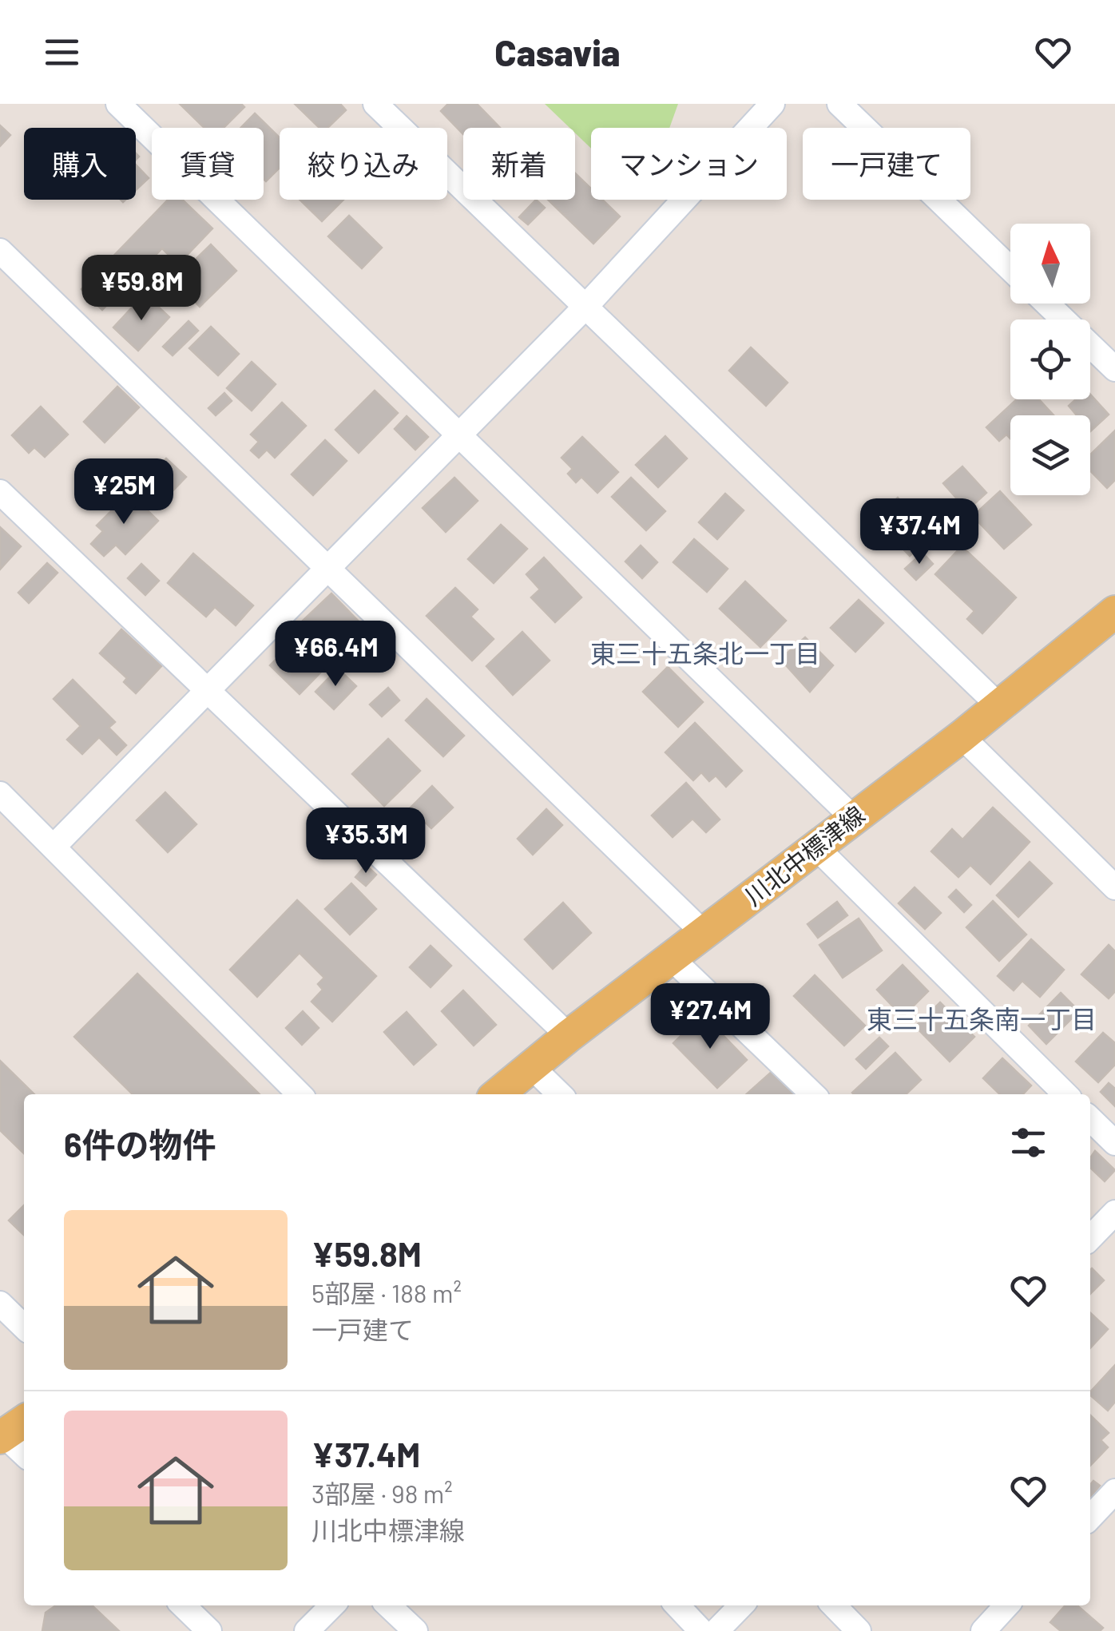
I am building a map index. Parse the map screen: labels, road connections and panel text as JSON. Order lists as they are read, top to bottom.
{
  "streets": {
    "main road": ["川北中標津線"]
  },
  "districts": ["東三十五条北一丁目", "東三十五条南一丁目"],
  "north": "top",
  "page": {
    "header": "Casavia",
    "chip": [
      "購入",
      "賃貸",
      "絞り込み",
      "新着",
      "マンション",
      "一戸建て"
    ],
    "price": [
      "¥59.8M",
      "¥25M",
      "¥37.4M",
      "¥66.4M",
      "¥35.3M",
      "¥27.4M"
    ],
    "heading": "6件の物件",
    "list": [
      {
        "name": "¥59.8M",
        "note": "5部屋 · 188 m² · 一戸建て"
      },
      {
        "name": "¥37.4M",
        "note": "3部屋 · 98 m² · 川北中標津線"
      }
    ]
  }
}
